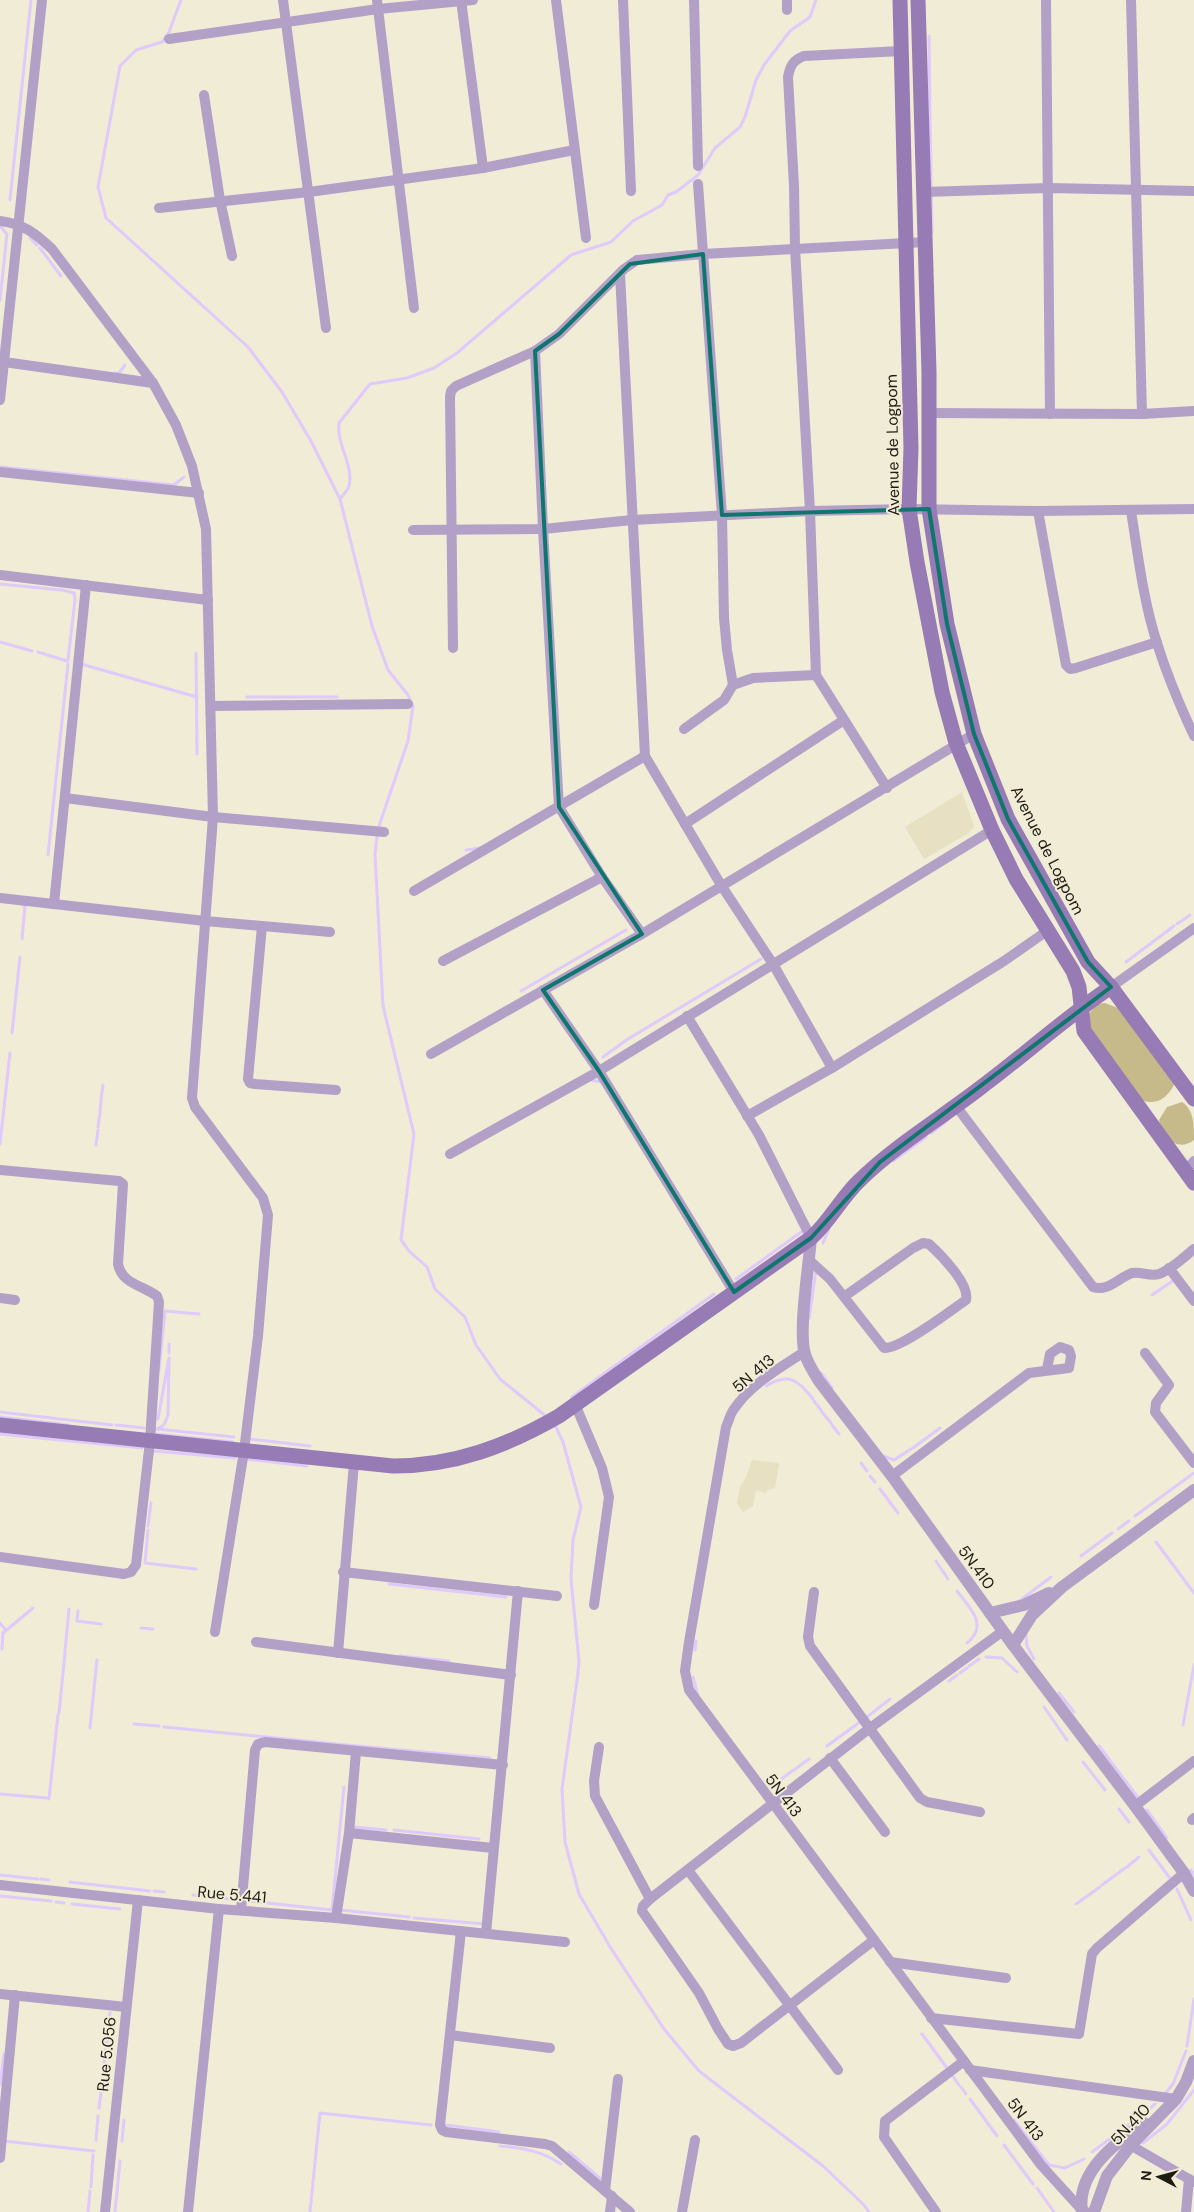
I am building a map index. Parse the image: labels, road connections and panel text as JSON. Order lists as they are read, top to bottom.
{
  "streets": {
    "main road": ["Avenue de Logpom"],
    "street": [
      "5N 413",
      "5N.410",
      "Rue 5.441",
      "Rue 5.056"
    ]
  },
  "crossings": [
    ["5N 413", "5N.410"],
    ["Rue 5.441", "Rue 5.056"]
  ],
  "north": "left"
}
